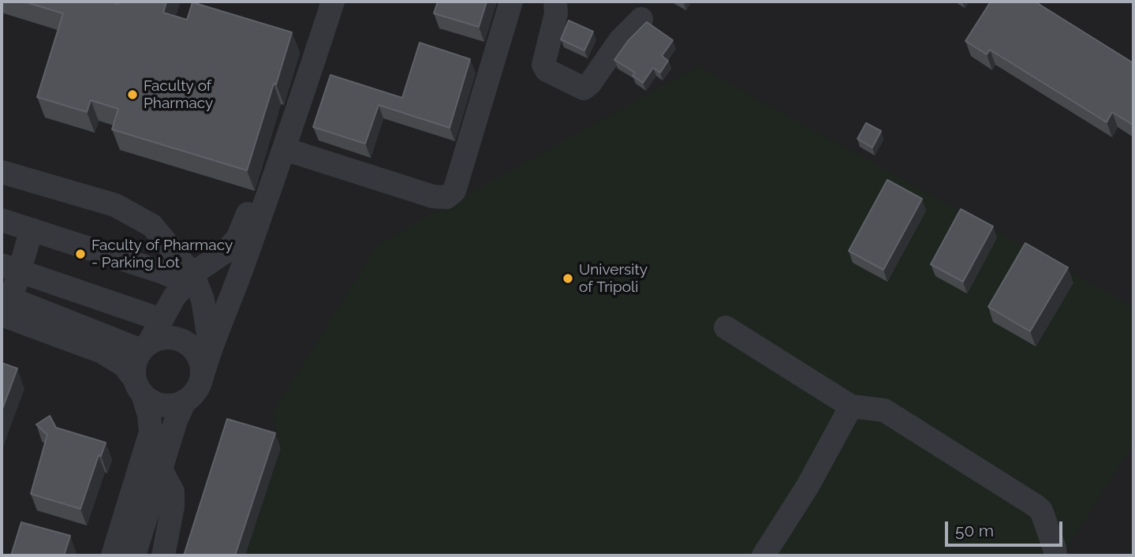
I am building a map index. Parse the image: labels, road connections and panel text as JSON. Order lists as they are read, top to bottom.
{
  "places": ["Faculty of Pharmacy", "Faculty of Pharmacy - Parking Lot", "University of Tripoli"],
  "scale_bar": "50 m"
}
